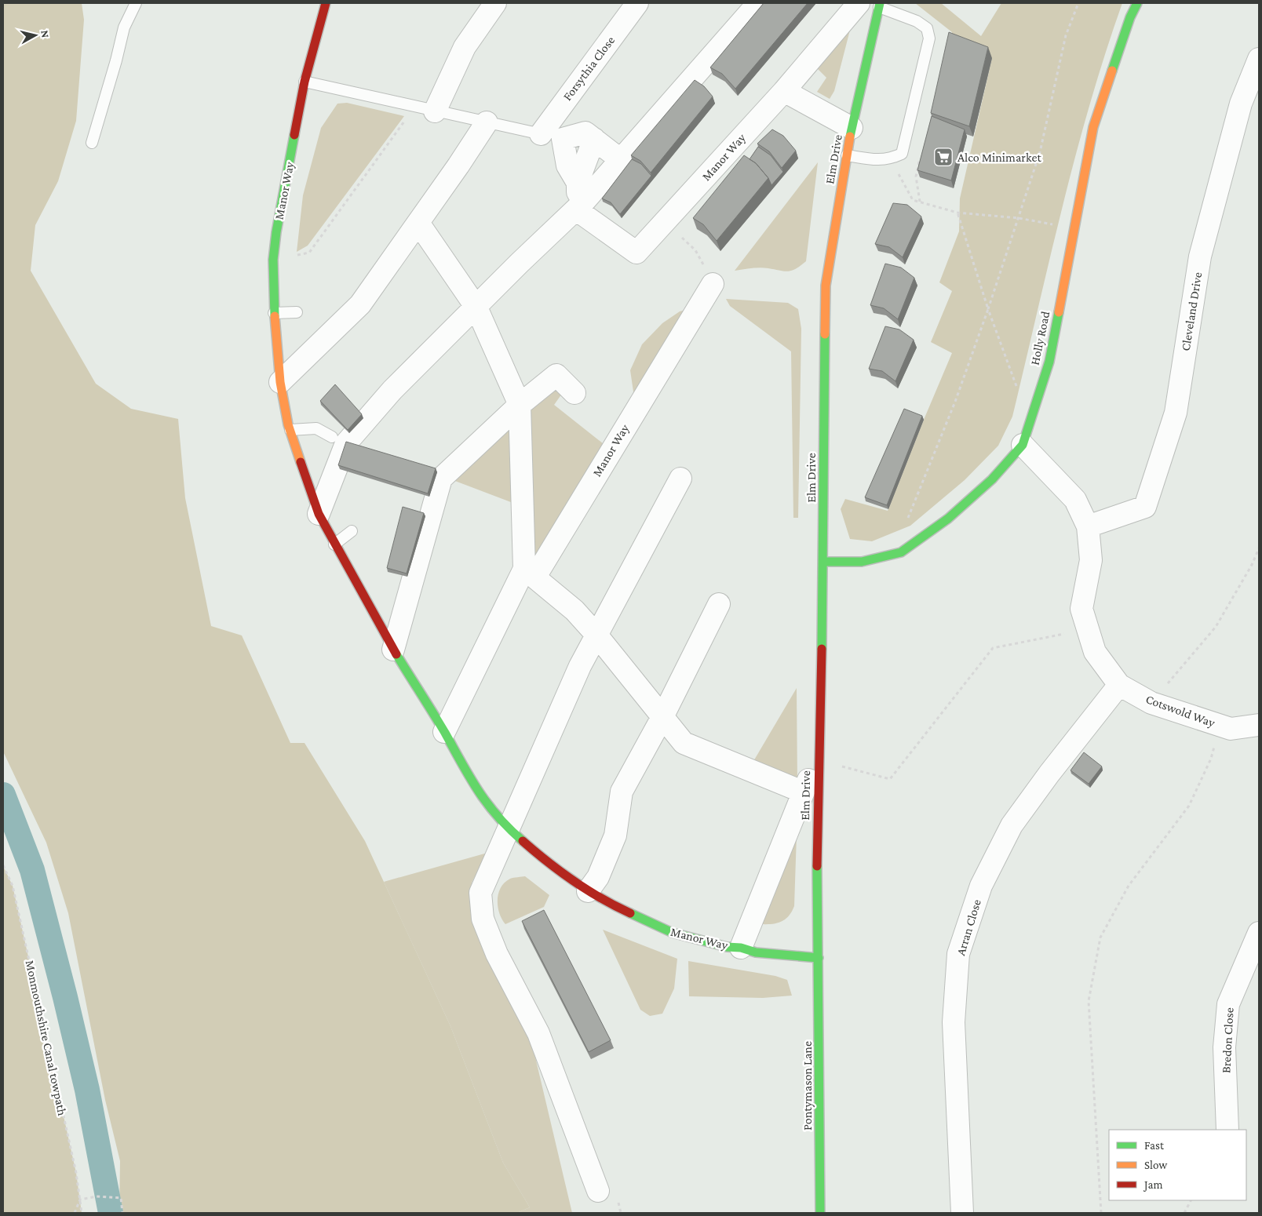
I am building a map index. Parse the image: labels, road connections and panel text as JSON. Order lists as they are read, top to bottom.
{
  "streets": {
    "street": [
      "Forsythia Close",
      "Manor Way",
      "Elm Drive",
      "Cleveland Drive",
      "Holly Road",
      "Cotswold Way",
      "Arran Close",
      "Bredon Close",
      "Pontymason Lane"
    ],
    "path": ["Monmouthshire Canal towpath"]
  },
  "crossings": [
    ["Manor Way", "Elm Drive"],
    ["Manor Way", "Pontymason Lane"],
    ["Elm Drive", "Holly Road"],
    ["Elm Drive", "Pontymason Lane"],
    ["Cleveland Drive", "Cotswold Way"],
    ["Holly Road", "Cotswold Way"],
    ["Cotswold Way", "Arran Close"]
  ],
  "places": {
    "supermarket": ["Alco Minimarket"]
  },
  "legend": ["Fast", "Slow", "Jam"],
  "north": "right"
}
